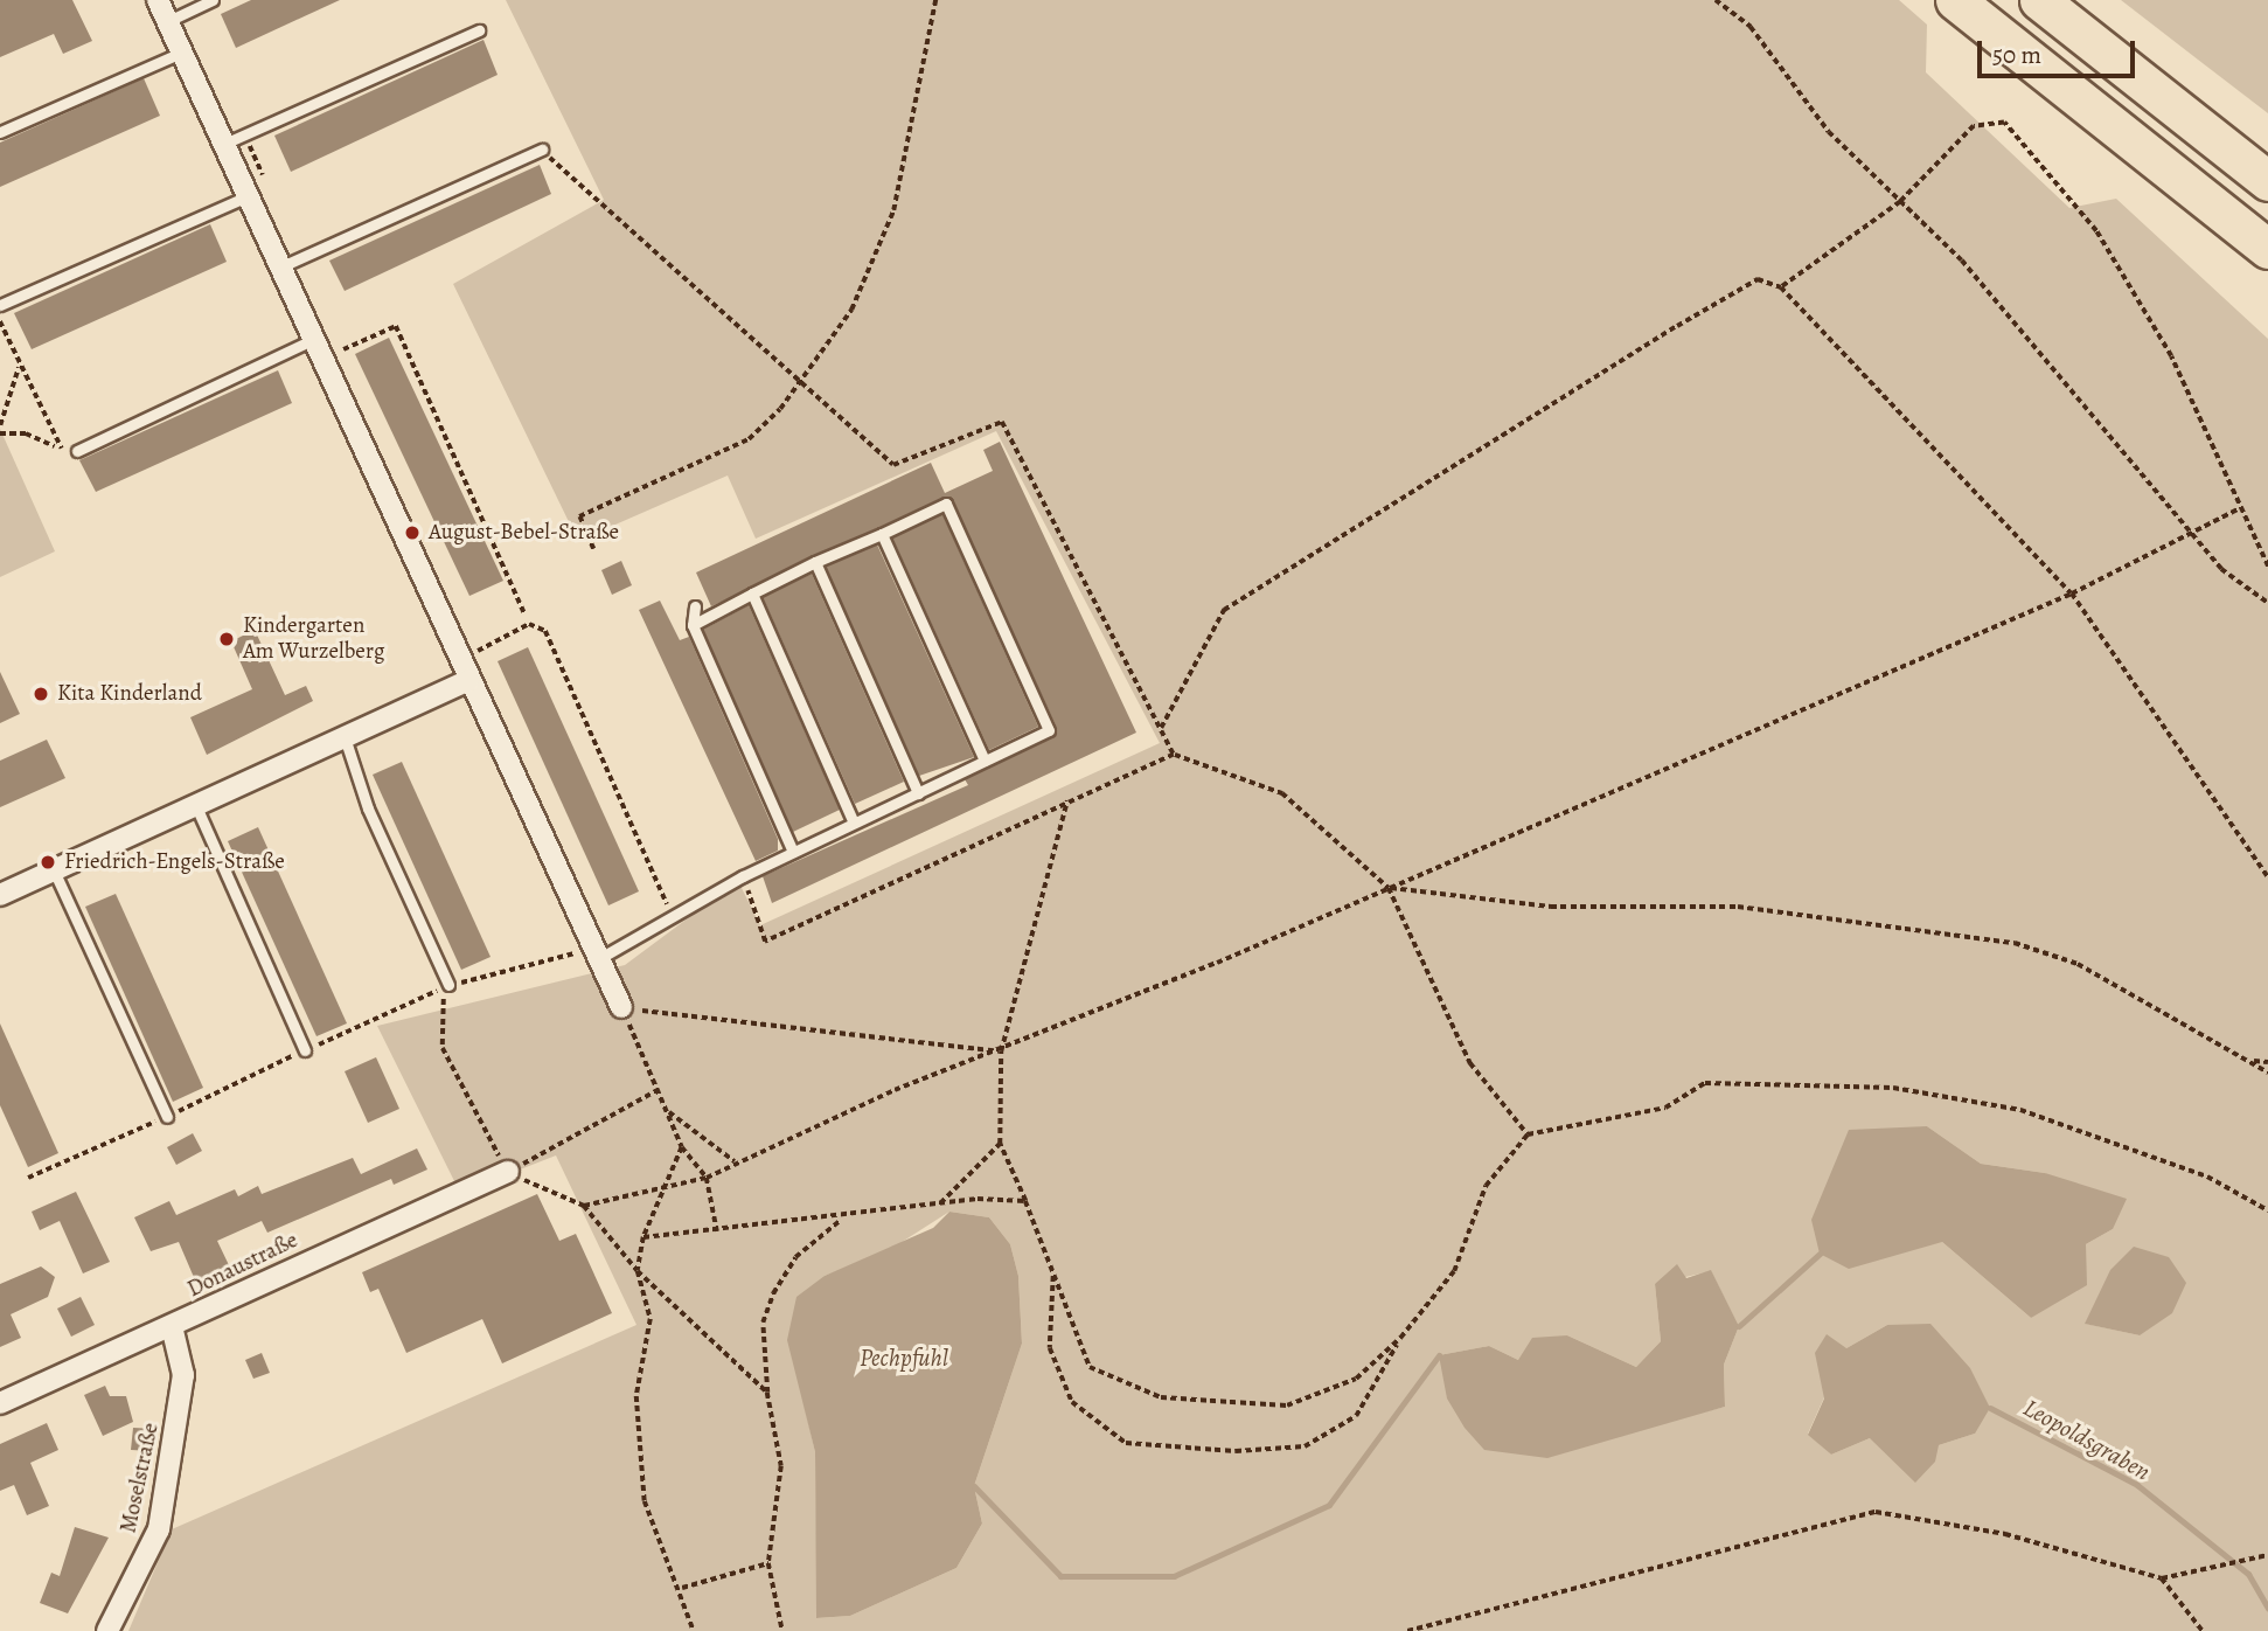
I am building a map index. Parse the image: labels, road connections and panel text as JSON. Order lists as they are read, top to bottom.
{
  "streets": {
    "street": ["Donaustraße", "Moselstraße"]
  },
  "crossings": [
    ["Donaustraße", "Moselstraße"]
  ],
  "water": ["Pechpfuhl", "Leopoldsgraben"],
  "places": [
    "August-Bebel-Straße",
    "Kindergarten Am Wurzelberg",
    "Kita Kinderland",
    "Friedrich-Engels-Straße"
  ],
  "scale_bar": "50 m"
}
